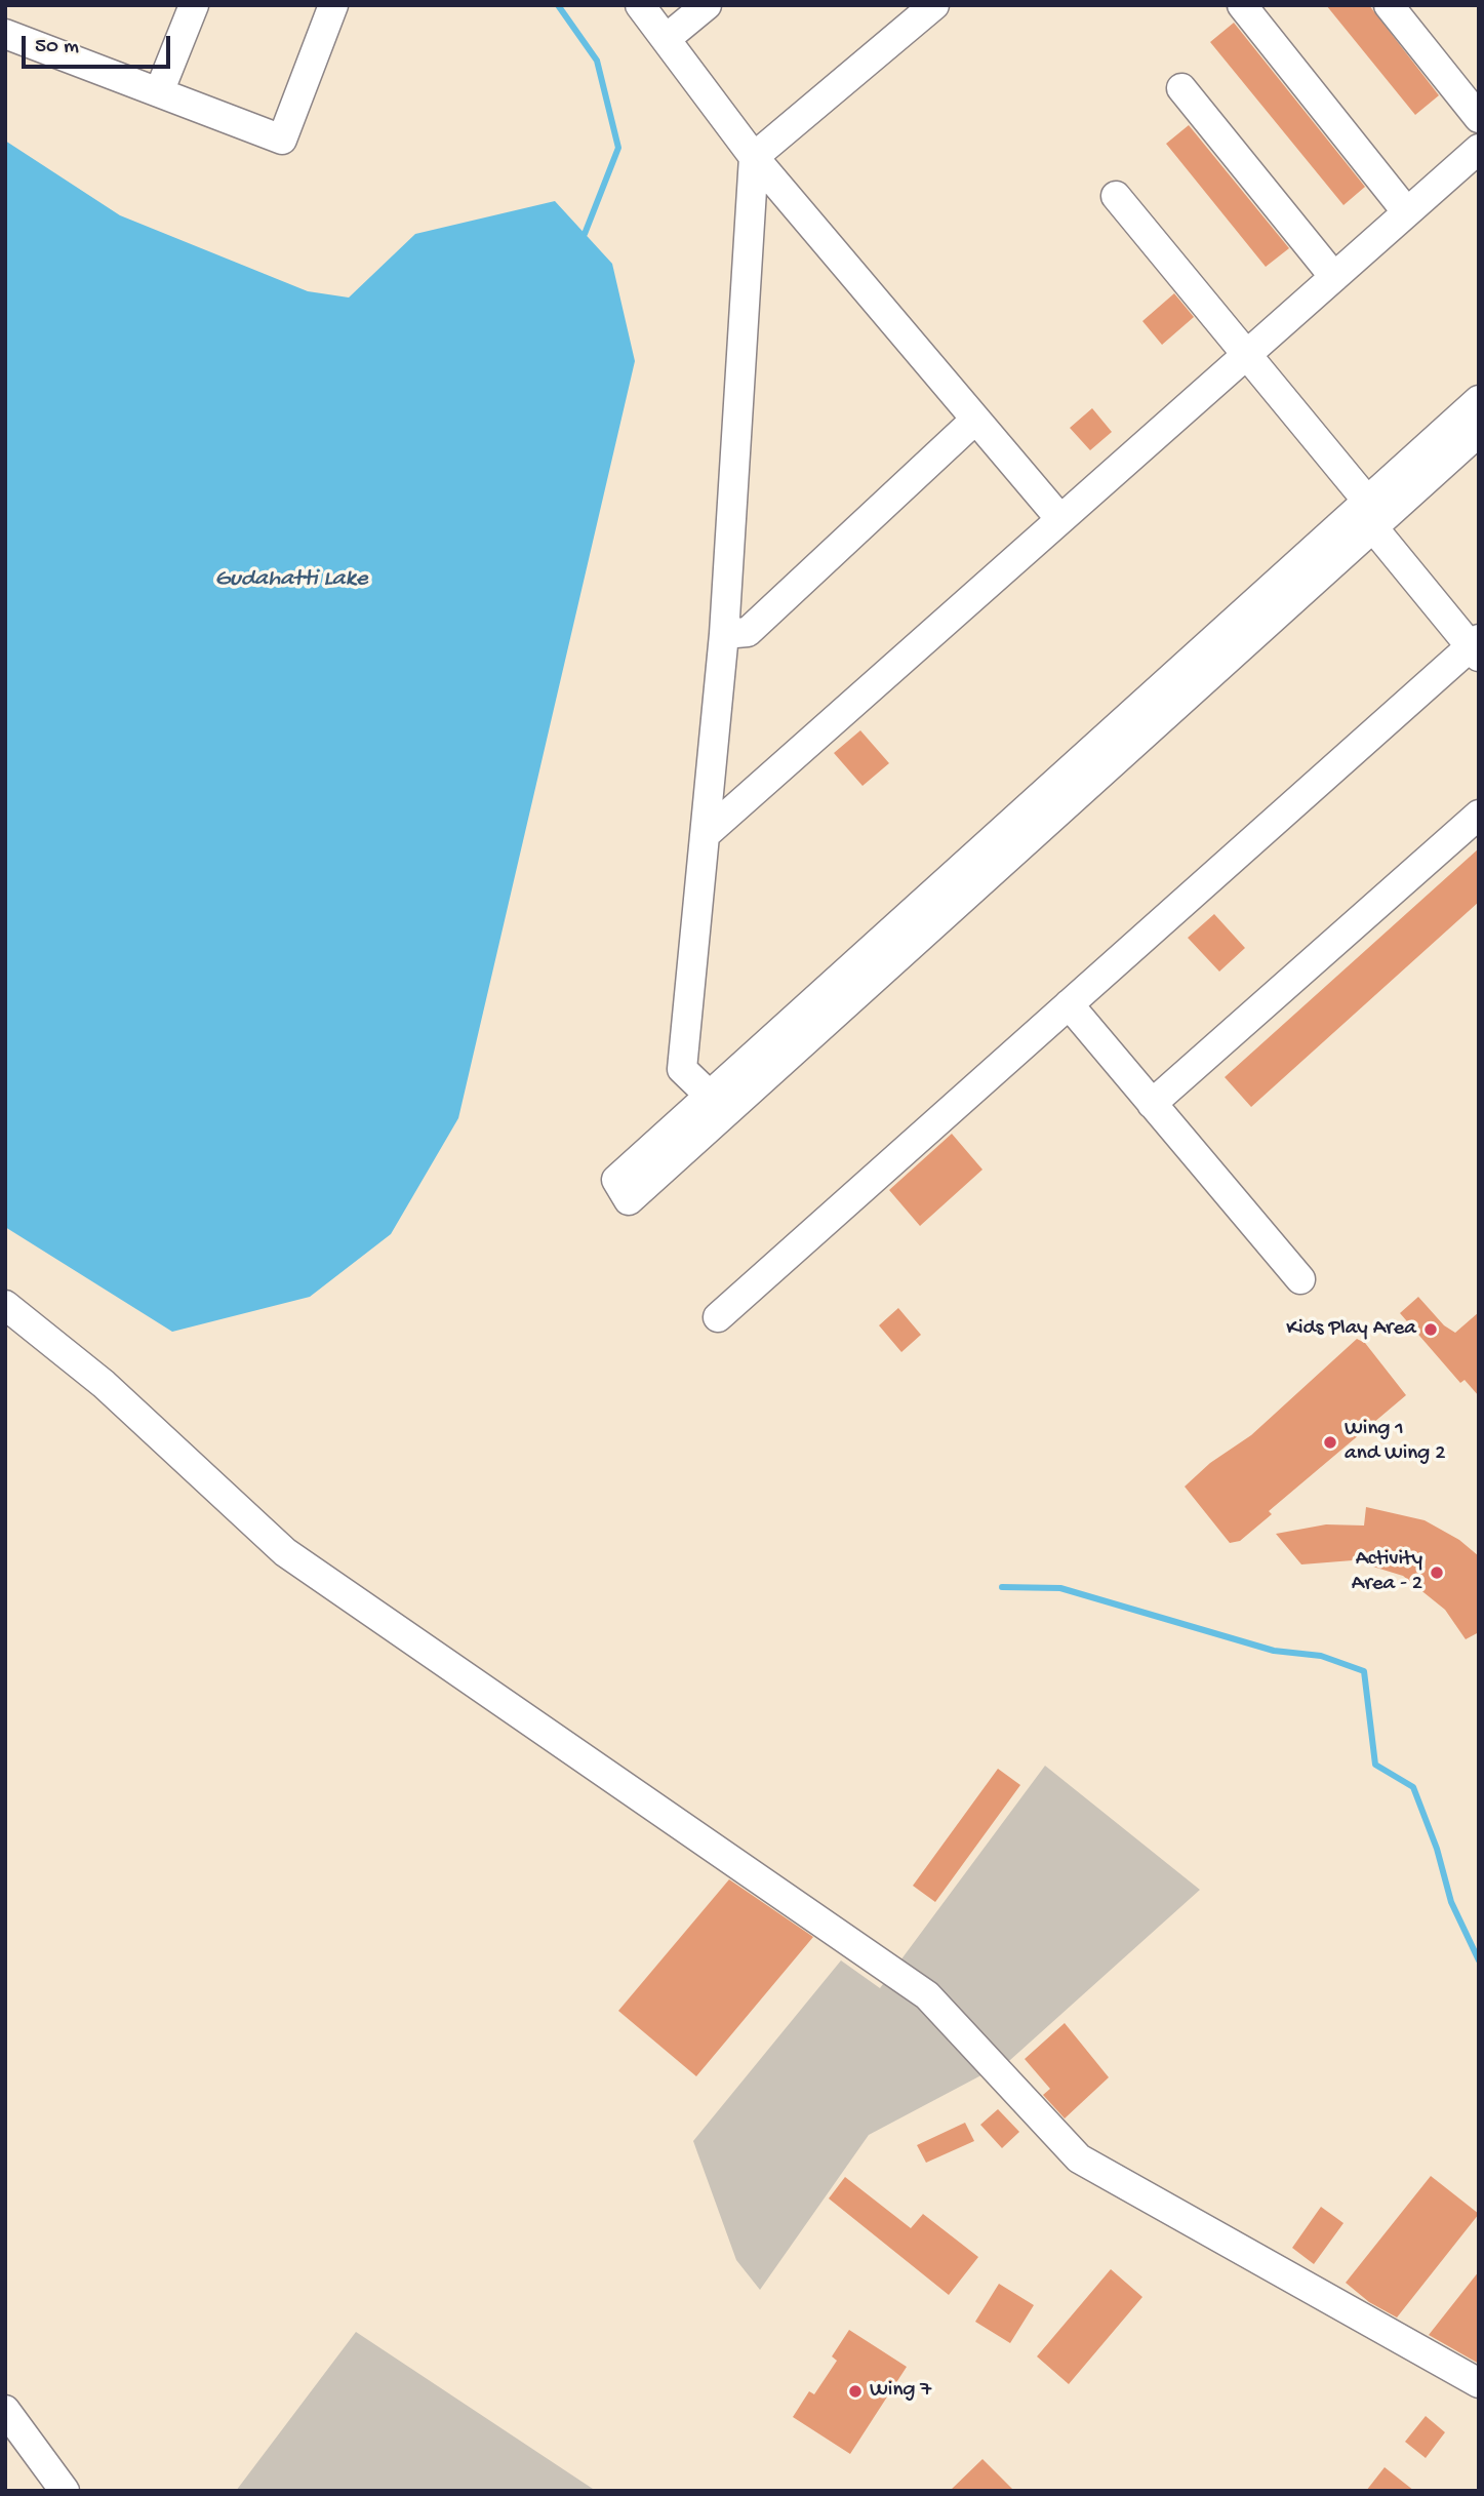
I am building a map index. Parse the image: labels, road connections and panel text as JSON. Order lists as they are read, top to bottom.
{
  "water": ["Gudahatti Lake"],
  "places": [
    "Kids Play Area",
    "Wing 1 and Wing 2",
    "Activity Area - 2",
    "Wing 7"
  ],
  "scale_bar": "50 m"
}
